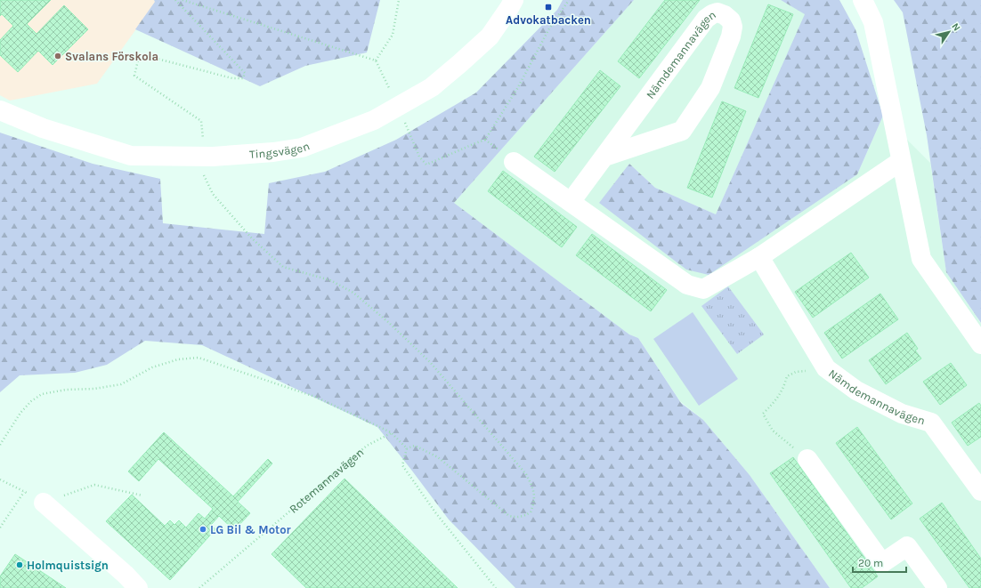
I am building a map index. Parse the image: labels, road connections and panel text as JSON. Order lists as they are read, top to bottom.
{
  "streets": {
    "street": ["Nämdemannavägen", "Tingsvägen"],
    "path": ["Rotemannavägen"]
  },
  "places": {
    "transit": ["Advokatbacken"],
    "other": ["Svalans Förskola", "LG Bil & Motor", "Holmquistsign"]
  },
  "scale_bar": "20 m",
  "north": "top right"
}
